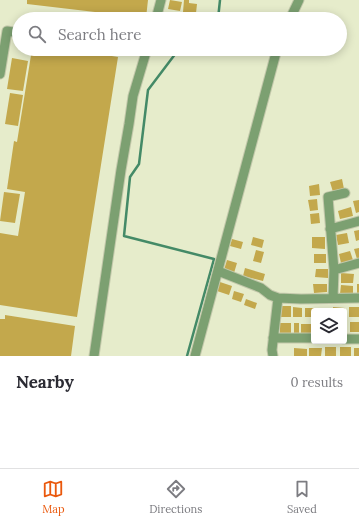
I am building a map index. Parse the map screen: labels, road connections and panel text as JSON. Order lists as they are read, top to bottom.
{
  "page": {
    "search": "Search here",
    "heading": ["Nearby", "0 results"],
    "nav": ["Map", "Directions", "Saved"]
  }
}
